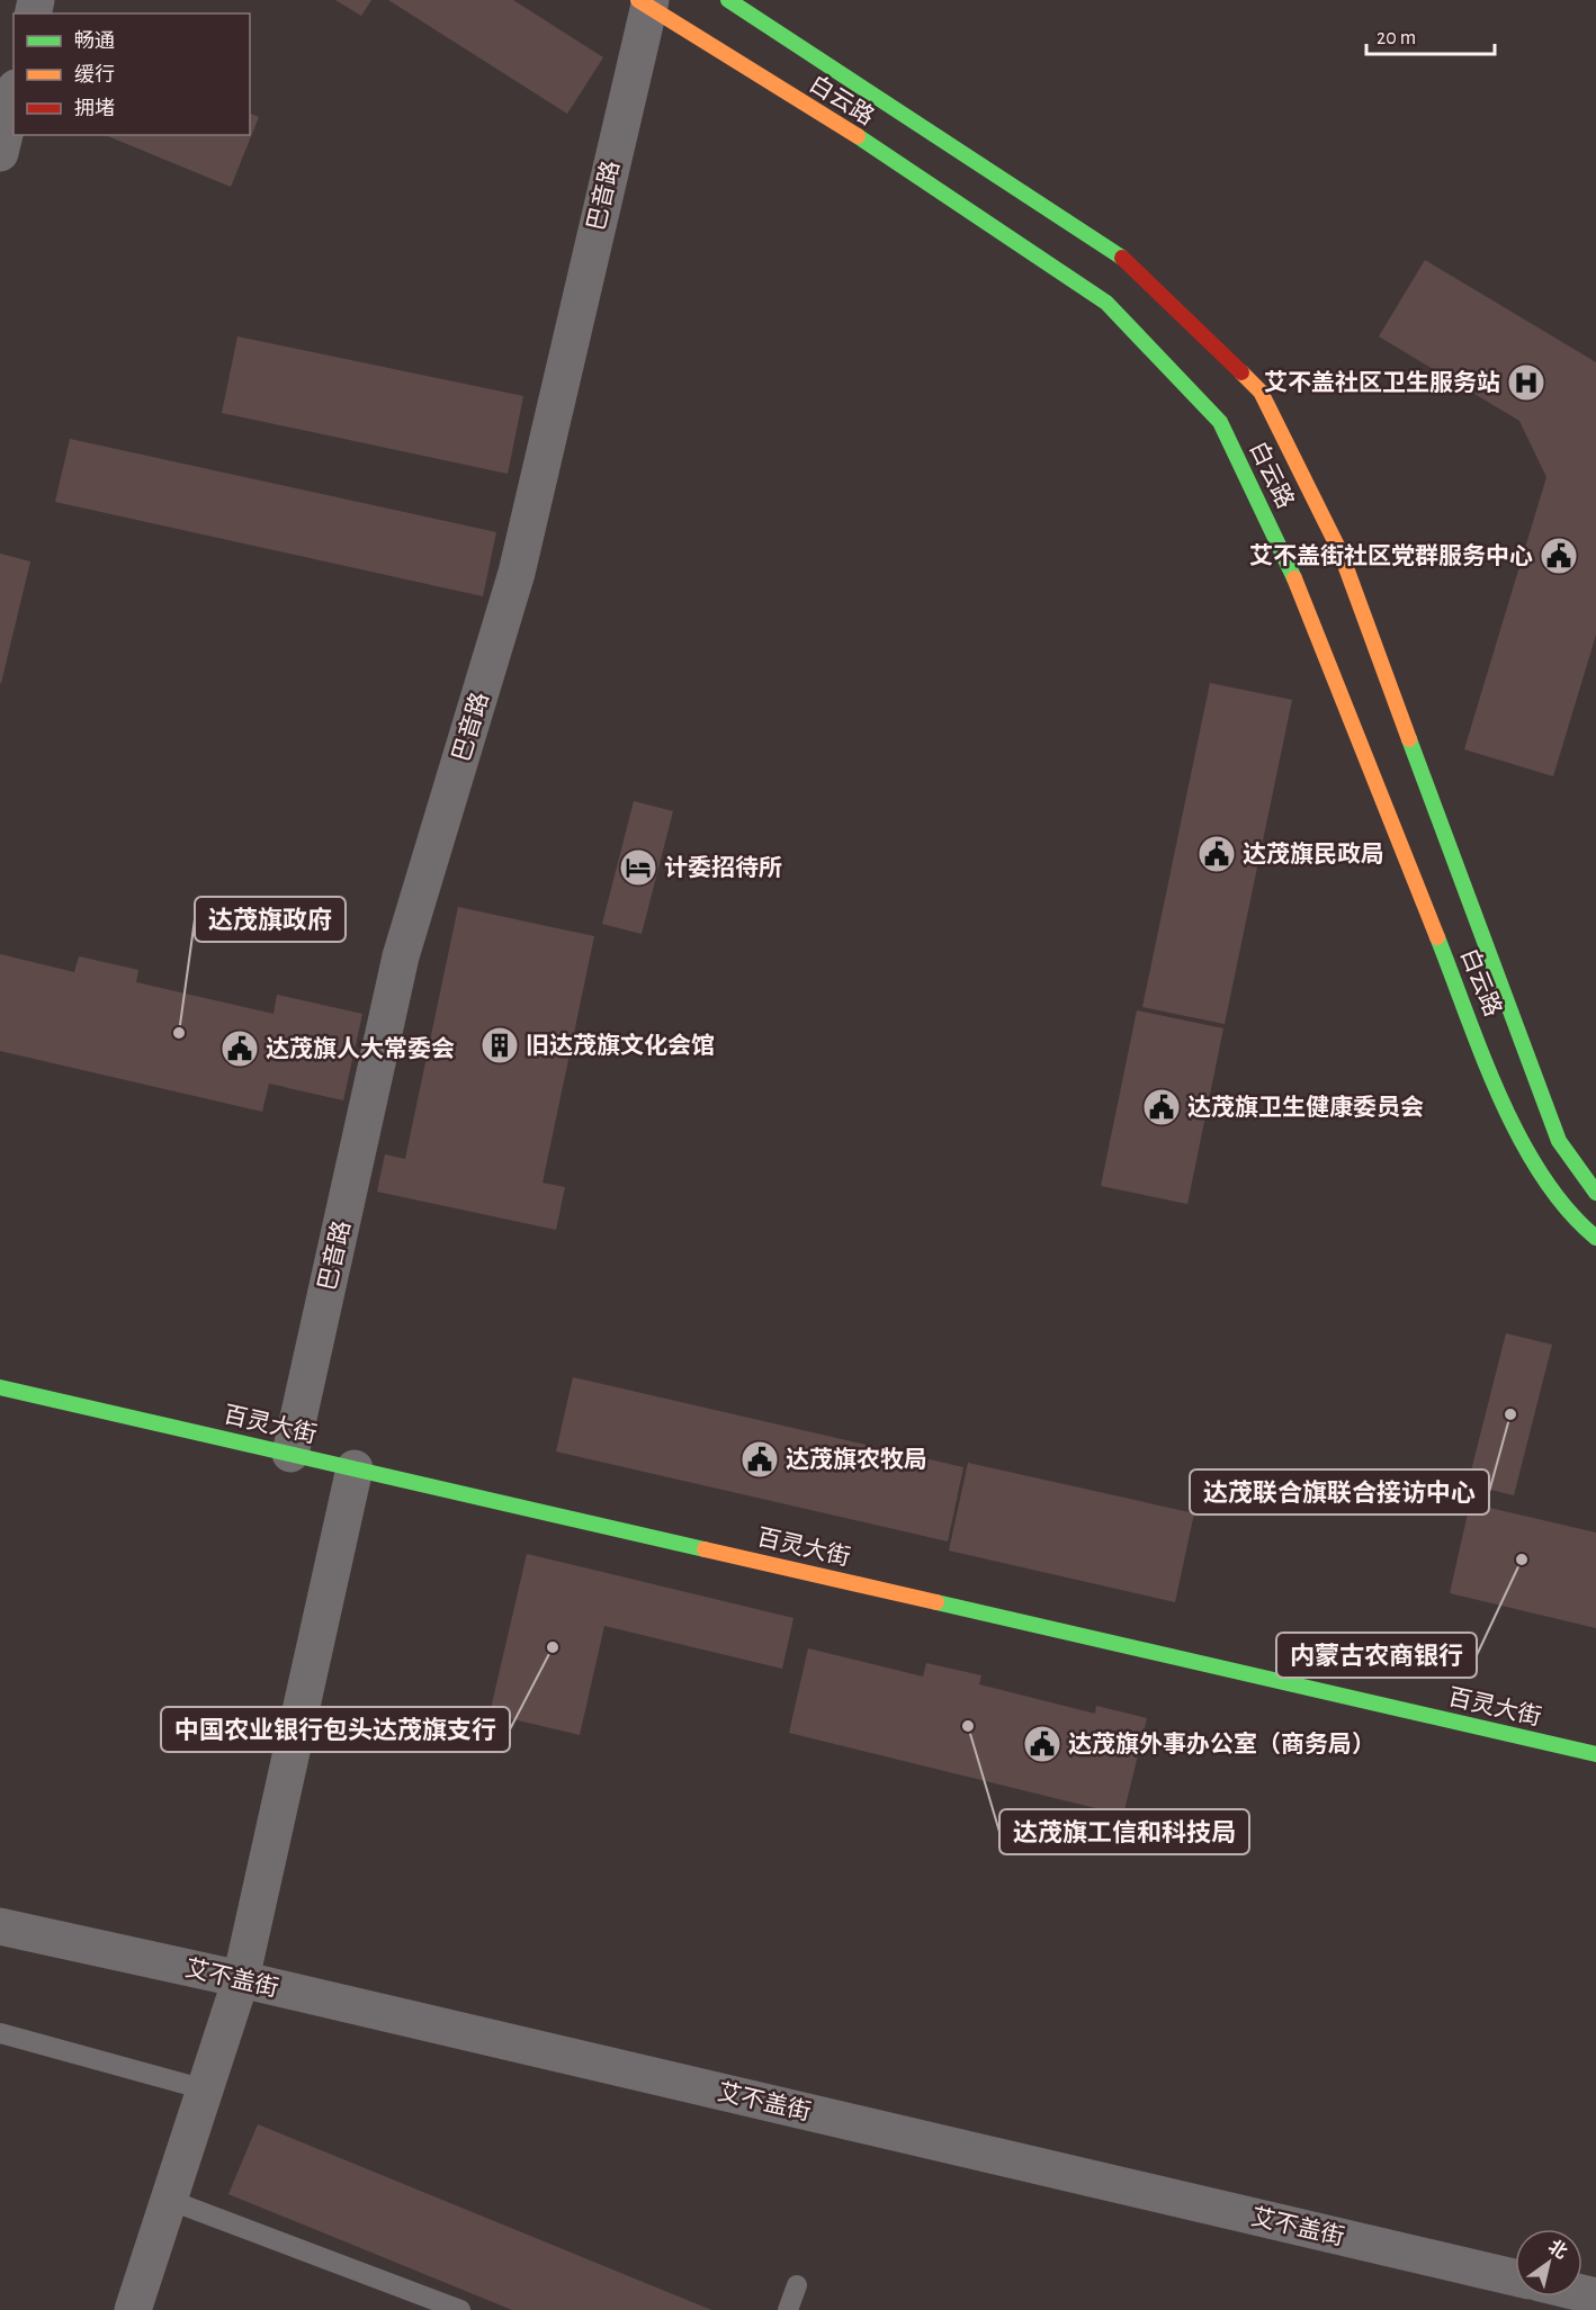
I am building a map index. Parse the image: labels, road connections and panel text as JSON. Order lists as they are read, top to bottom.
{
  "streets": {
    "street": [
      "白云路",
      "巴音路",
      "百灵大街",
      "艾不盖街"
    ]
  },
  "crossings": [
    ["白云路", "巴音路"],
    ["巴音路", "百灵大街"]
  ],
  "places": {
    "hospital": ["艾不盖社区卫生服务站"],
    "public building": [
      "艾不盖街社区党群服务中心",
      "达茂旗民政局",
      "达茂旗人大常委会",
      "达茂旗卫生健康委员会",
      "达茂旗农牧局",
      "达茂旗外事办公室（商务局）"
    ],
    "hotel": ["计委招待所"],
    "other": [
      "达茂旗政府",
      "达茂联合旗联合接访中心",
      "内蒙古农商银行",
      "中国农业银行包头达茂旗支行",
      "达茂旗工信和科技局"
    ],
    "building": ["旧达茂旗文化会馆"]
  },
  "legend": ["畅通", "缓行", "拥堵"],
  "scale_bar": "20 m",
  "north": "top right"
}
